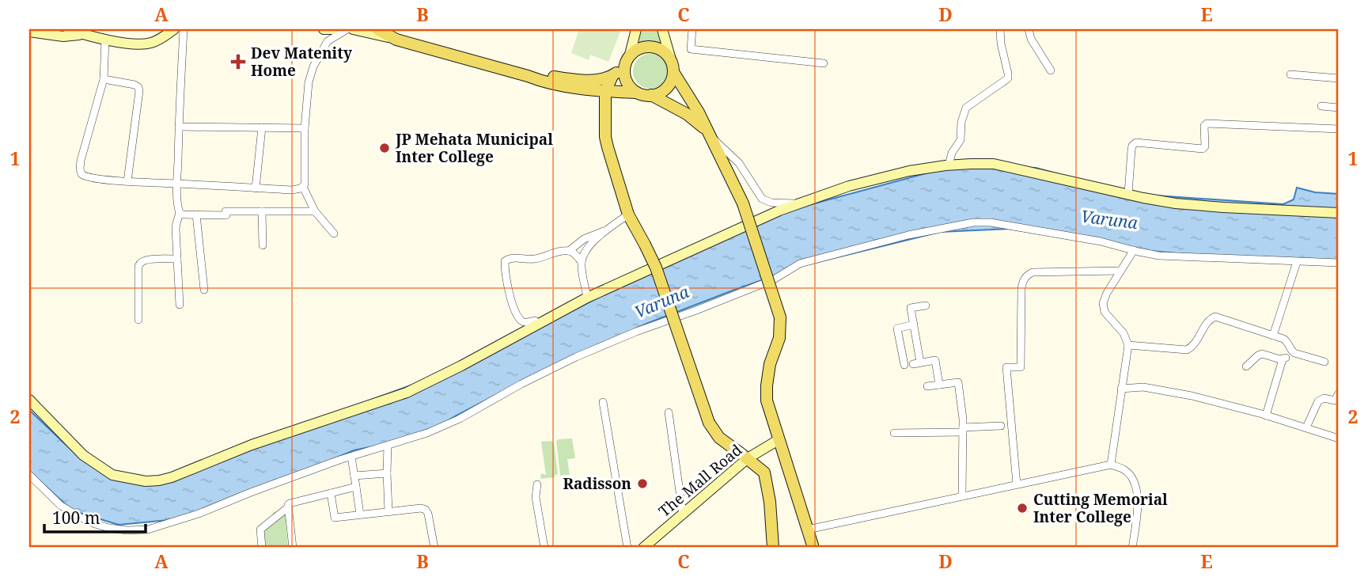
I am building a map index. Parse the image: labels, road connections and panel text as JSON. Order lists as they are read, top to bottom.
{
  "streets": {
    "street": ["The Mall Road"]
  },
  "water": ["Varuna"],
  "places": {
    "health": ["Dev Matenity Home"],
    "other": ["JP Mehata Municipal Inter College", "Radisson", "Cutting Memorial Inter College"]
  },
  "scale_bar": "100 m",
  "grid": {
    "columns": [
      "A",
      "B",
      "C",
      "D",
      "E"
    ],
    "rows": ["1", "2"]
  }
}
